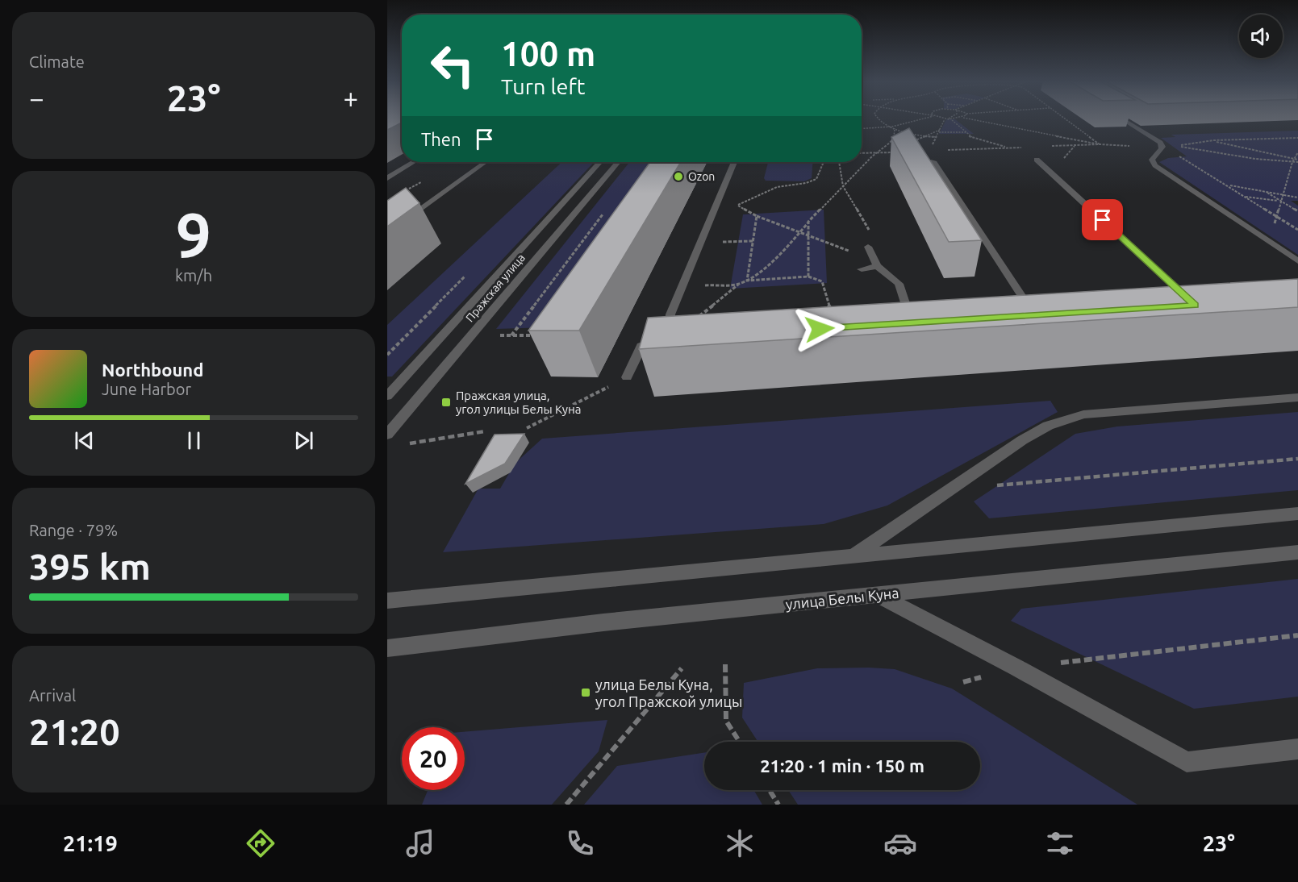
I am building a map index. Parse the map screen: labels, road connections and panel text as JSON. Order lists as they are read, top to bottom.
{
  "streets": {
    "street": ["Пражская улица", "улица Белы Куна"]
  },
  "places": {
    "other": ["Ozon"],
    "transit": ["Пражская улица, угол улицы Белы Куна", "улица Белы Куна, угол Пражской улицы"]
  },
  "page": {
    "tile": [
      "Climate",
      ["9", "km/h"],
      ["Range · 79%", "395 km"],
      ["Arrival", "21:20"]
    ],
    "turn": ["100 m", "Turn left"],
    "heat": ["−", "23°", "+"],
    "then": "Then",
    "song": ["Northbound", "June Harbor"],
    "limit": "20",
    "trip": "21:20 · 1 min · 150 m",
    "tabs": ["21:19", "23°"]
  }
}
